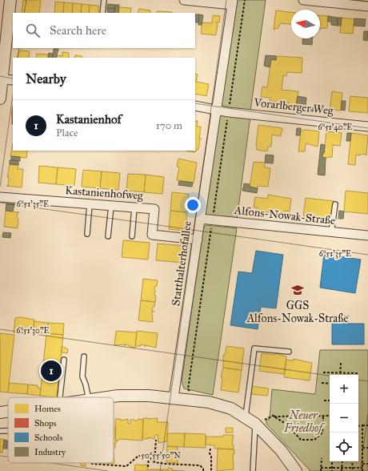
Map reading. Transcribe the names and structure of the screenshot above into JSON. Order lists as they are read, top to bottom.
{
  "streets": {
    "street": [
      "Vorarlberger Weg",
      "Kastanienhofweg",
      "Alfons-Nowak-Straße",
      "Statthalterhofallee"
    ]
  },
  "crossings": [
    ["Vorarlberger Weg", "Statthalterhofallee"],
    ["Kastanienhofweg", "Statthalterhofallee"],
    ["Alfons-Nowak-Straße", "Statthalterhofallee"]
  ],
  "parks": ["Neuer Friedhof"],
  "places": {
    "school or university": ["GGS Alfons-Nowak-Straße"]
  },
  "legend": [
    "Homes",
    "Shops",
    "Schools",
    "Industry"
  ],
  "north": "left",
  "page": {
    "search": "Search here",
    "heading": "Nearby",
    "list": [
      {
        "mark": "1",
        "name": "Kastanienhof",
        "note": "Place",
        "value": "170 m"
      }
    ],
    "pins": "1",
    "map_buttons": ["+", "−"]
  },
  "coordinates": [
    "6°51'40\"E",
    "6°51'35\"E",
    "6°51'30\"E",
    "50°55'50\"N"
  ]
}
